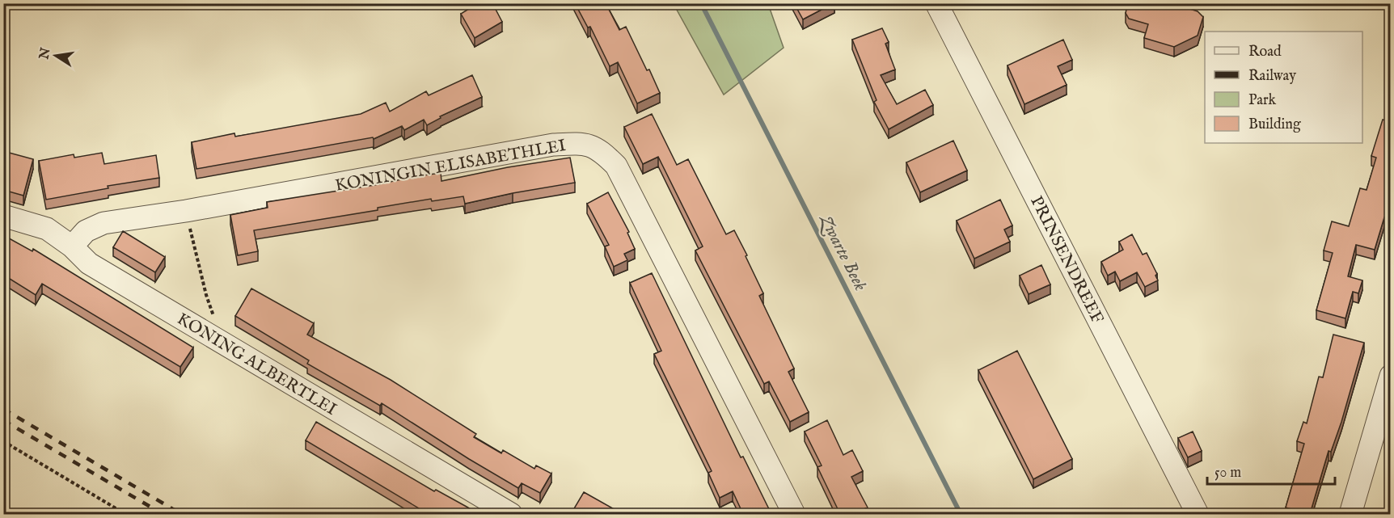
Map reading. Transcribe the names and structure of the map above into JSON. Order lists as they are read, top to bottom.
{
  "streets": {
    "street": ["KONINGIN ELISABETHLEI", "PRINSENDREEF", "KONING ALBERTLEI"]
  },
  "crossings": [
    ["KONINGIN ELISABETHLEI", "KONING ALBERTLEI"]
  ],
  "water": ["Zwarte Beek"],
  "legend": [
    "Road",
    "Railway",
    "Park",
    "Building"
  ],
  "scale_bar": "50 m",
  "north": "left"
}
